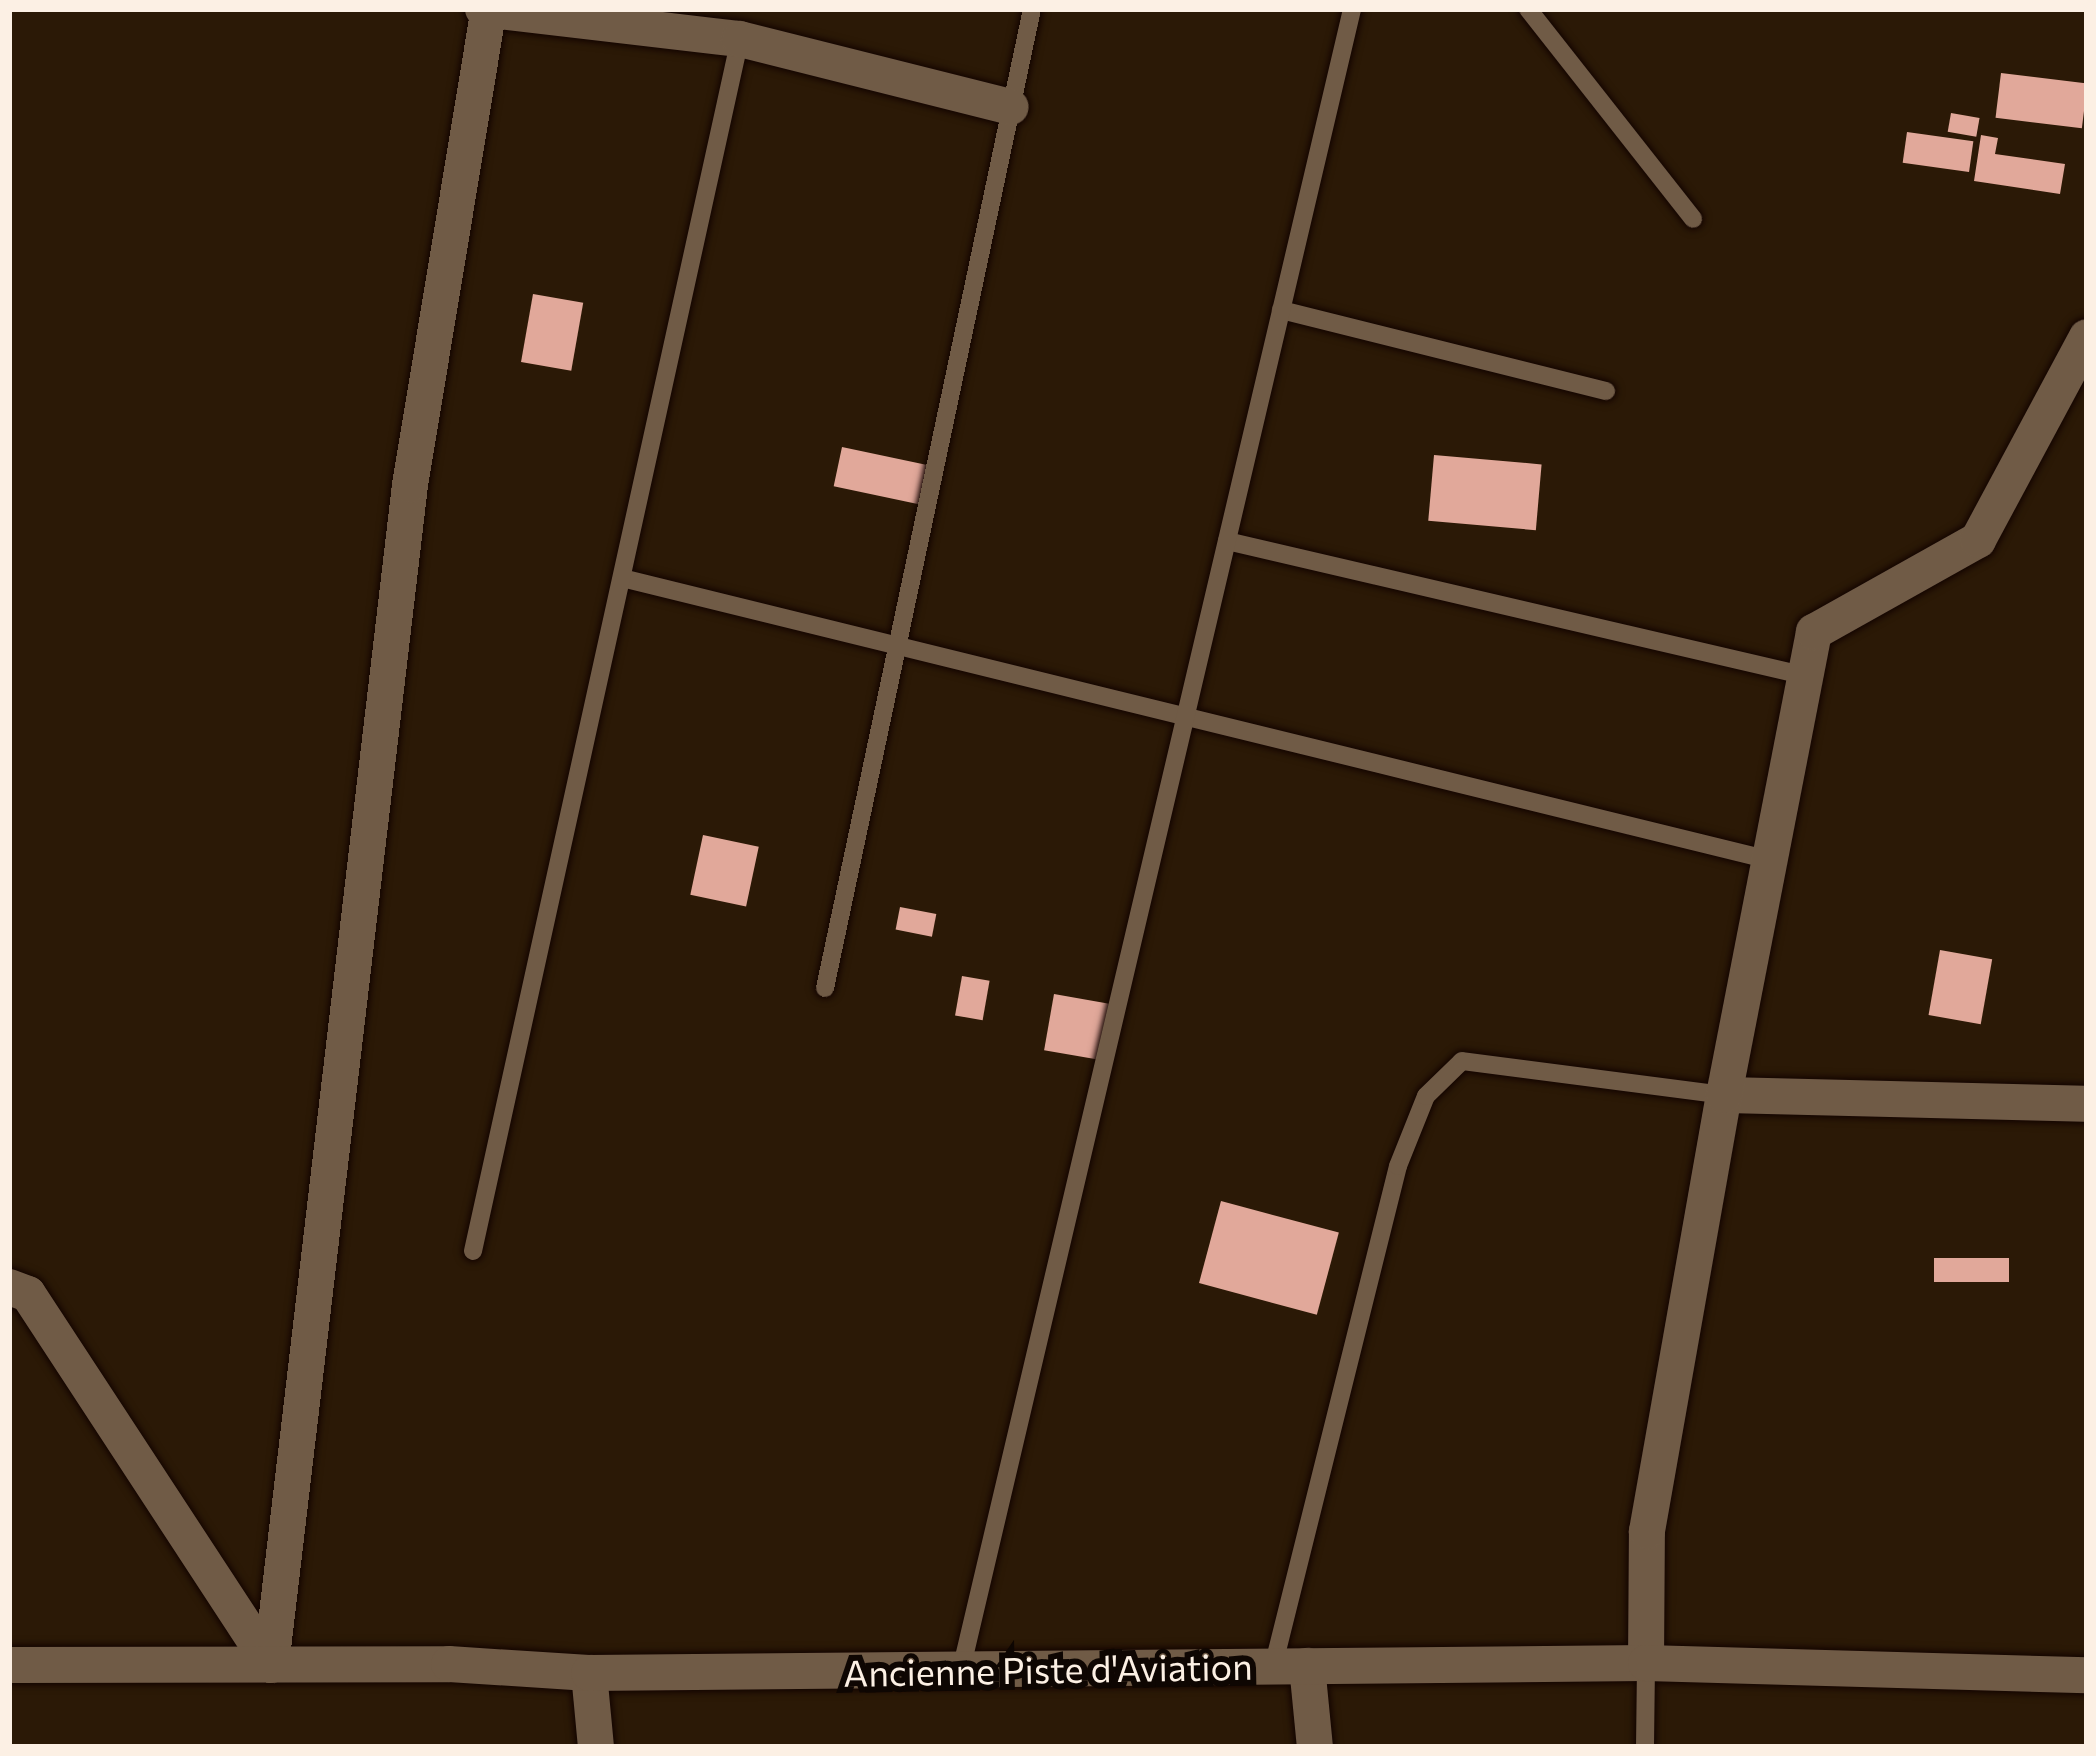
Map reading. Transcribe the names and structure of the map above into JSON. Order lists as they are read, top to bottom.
{
  "streets": {
    "street": ["Ancienne Piste d'Aviation"]
  }
}
